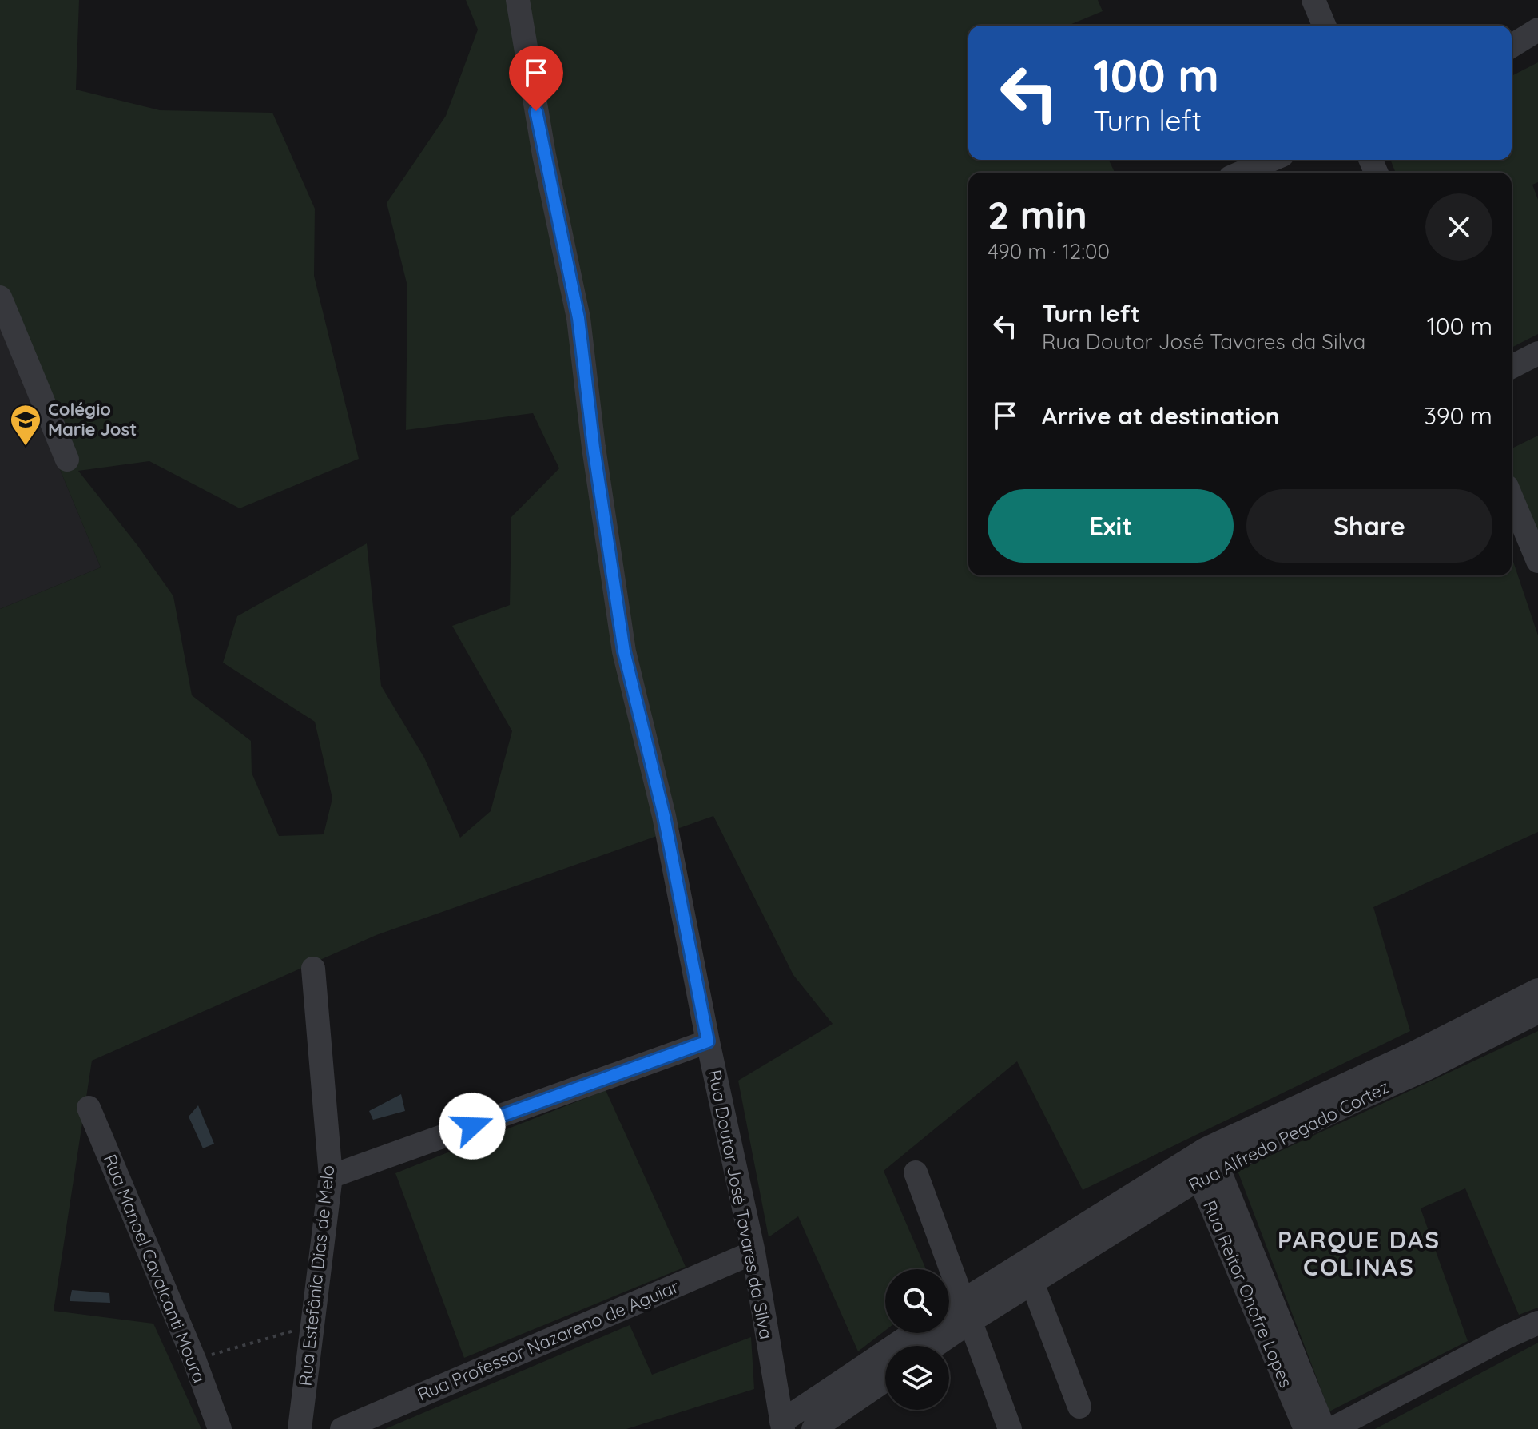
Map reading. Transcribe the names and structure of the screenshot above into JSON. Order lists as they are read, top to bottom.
{
  "streets": {
    "street": [
      "Rua Alfredo Pegado Cortez",
      "Rua Doutor José Tavares da Silva",
      "Rua Manoel Cavalcanti Moura",
      "Rua Estefânia Dias de Melo",
      "Rua Reitor Onofre Lopes",
      "Rua Professor Nazareno de Aguiar"
    ]
  },
  "crossings": [
    ["Rua Alfredo Pegado Cortez", "Rua Reitor Onofre Lopes"],
    ["Rua Doutor José Tavares da Silva", "Rua Professor Nazareno de Aguiar"]
  ],
  "districts": ["PARQUE DAS COLINAS"],
  "places": {
    "school or university": ["Colégio Marie Jost"]
  },
  "page": {
    "turn": ["100 m", "Turn left"],
    "heading": ["2 min", "490 m · 12:00"],
    "list": [
      {
        "name": "Turn left",
        "note": "Rua Doutor José Tavares da Silva",
        "value": "100 m"
      },
      {
        "name": "Arrive at destination",
        "value": "390 m"
      }
    ],
    "buttons": ["Exit", "Share"]
  }
}
